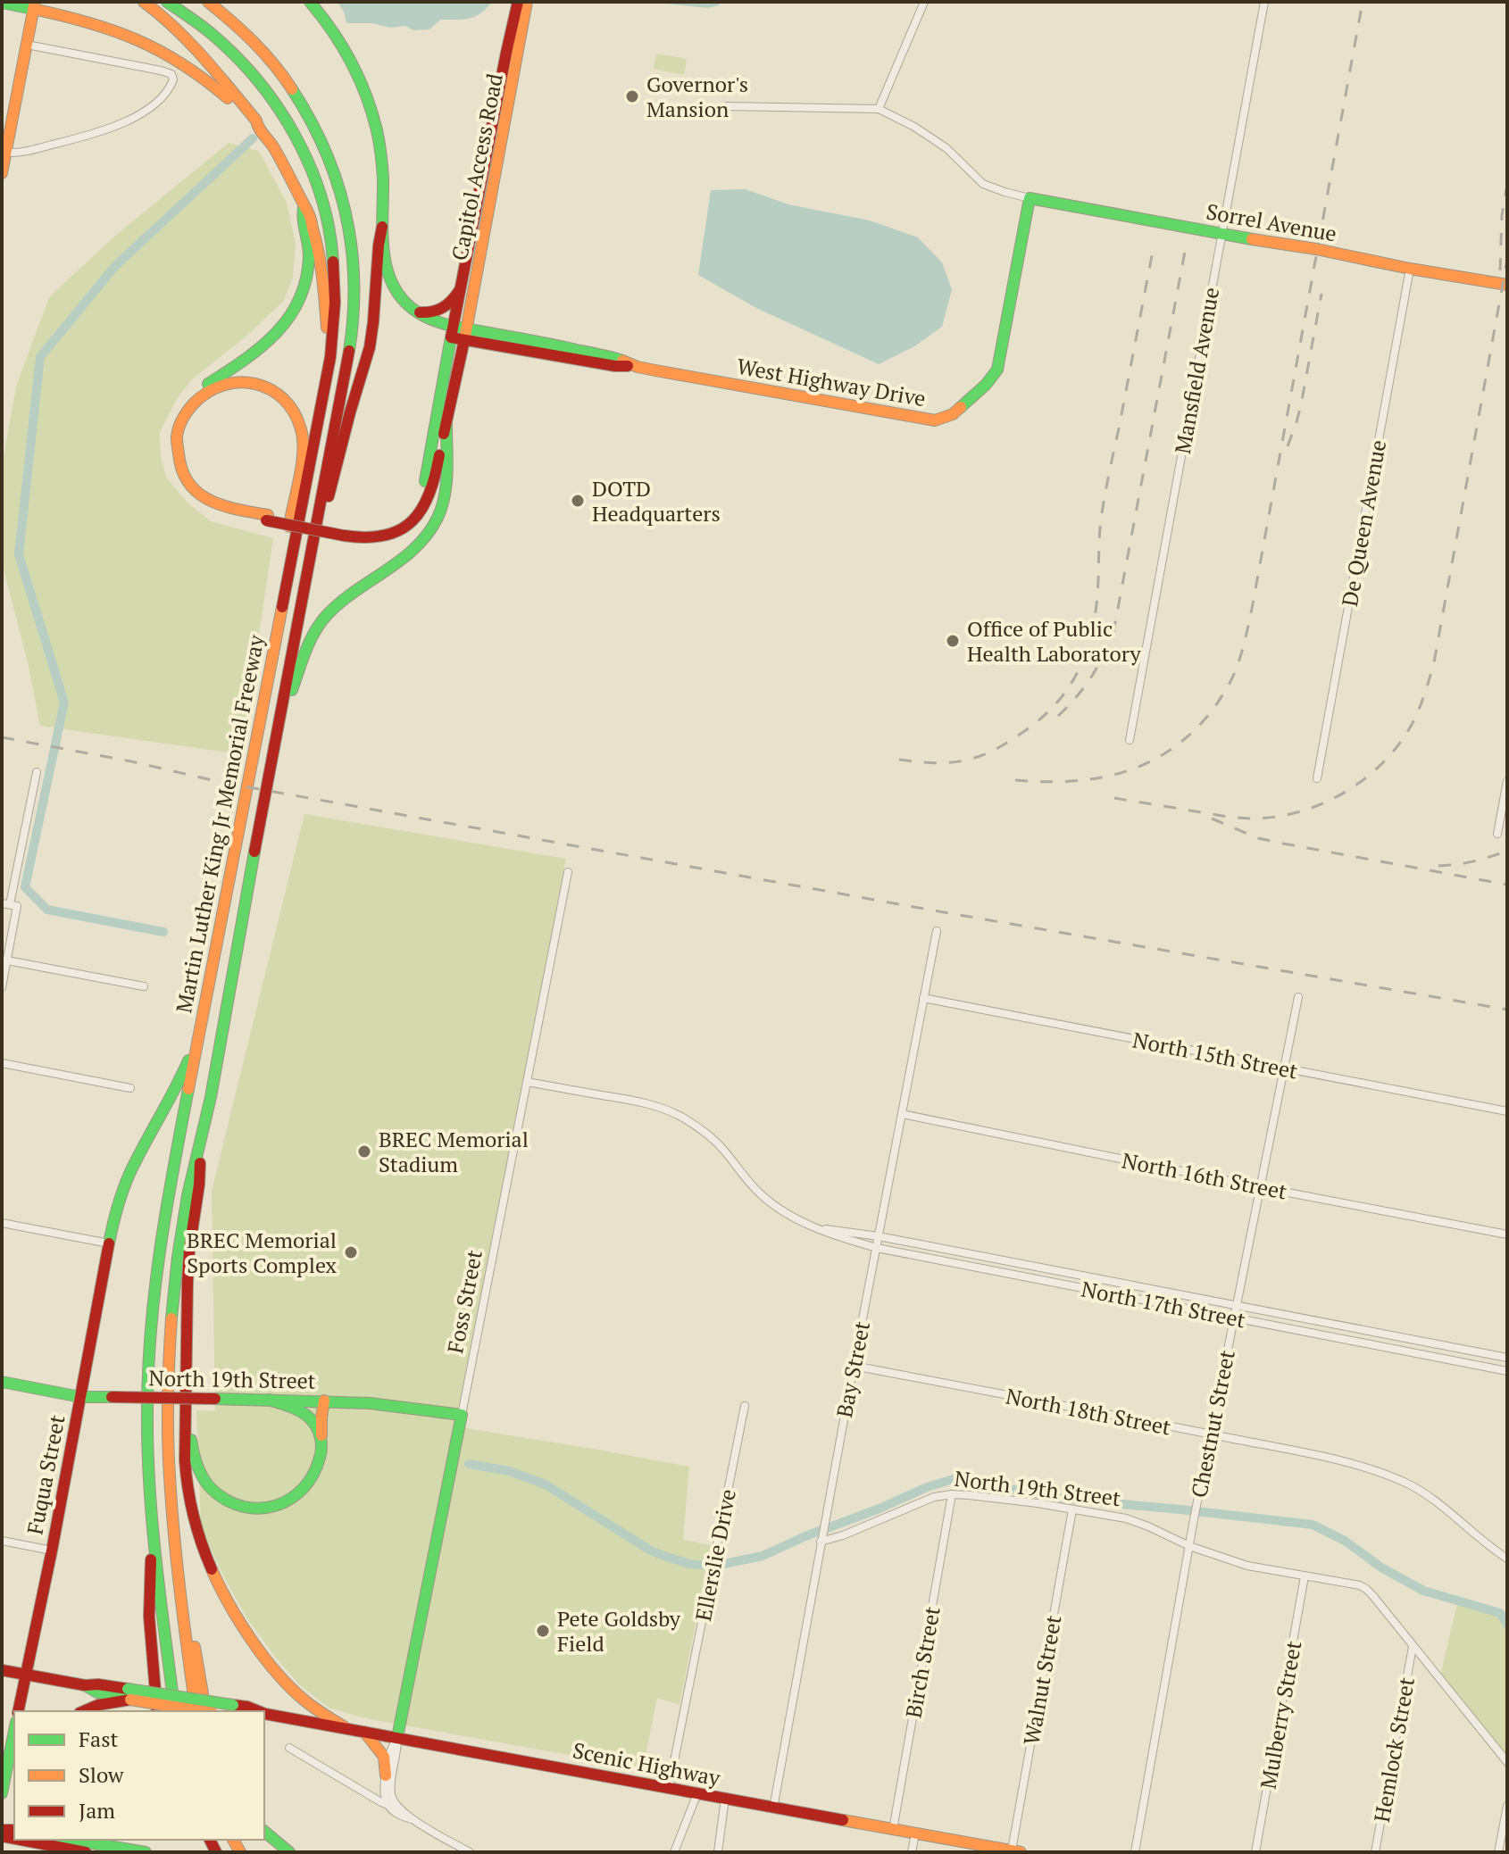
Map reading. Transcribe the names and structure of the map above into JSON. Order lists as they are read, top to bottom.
{
  "streets": {
    "main road": [
      "Capitol Access Road",
      "Sorrel Avenue",
      "West Highway Drive",
      "Martin Luther King Jr Memorial Freeway",
      "Foss Street",
      "North 19th Street",
      "Fuqua Street",
      "Scenic Highway"
    ],
    "street": [
      "Mansfield Avenue",
      "De Queen Avenue",
      "North 15th Street",
      "North 16th Street",
      "North 17th Street",
      "Bay Street",
      "North 18th Street",
      "Chestnut Street",
      "Ellerslie Drive",
      "Birch Street",
      "Walnut Street",
      "Mulberry Street",
      "Hemlock Street"
    ]
  },
  "crossings": [
    ["Capitol Access Road", "West Highway Drive"],
    ["Sorrel Avenue", "Mansfield Avenue"],
    ["Sorrel Avenue", "West Highway Drive"],
    ["Sorrel Avenue", "De Queen Avenue"],
    ["Martin Luther King Jr Memorial Freeway", "Fuqua Street"],
    ["North 15th Street", "Bay Street"],
    ["North 15th Street", "Chestnut Street"],
    ["North 16th Street", "Bay Street"],
    ["North 16th Street", "Chestnut Street"],
    ["Foss Street", "North 17th Street"],
    ["Foss Street", "North 19th Street"],
    ["Foss Street", "Scenic Highway"],
    ["North 17th Street", "Bay Street"],
    ["North 17th Street", "Chestnut Street"],
    ["Bay Street", "North 19th Street"],
    ["Bay Street", "North 18th Street"],
    ["Bay Street", "Scenic Highway"],
    ["North 19th Street", "Chestnut Street"],
    ["North 19th Street", "Fuqua Street"],
    ["North 19th Street", "Birch Street"],
    ["North 19th Street", "Walnut Street"],
    ["North 19th Street", "Mulberry Street"],
    ["North 19th Street", "Hemlock Street"],
    ["North 18th Street", "Chestnut Street"],
    ["Fuqua Street", "Scenic Highway"],
    ["Ellerslie Drive", "Scenic Highway"],
    ["Birch Street", "Scenic Highway"],
    ["Walnut Street", "Scenic Highway"]
  ],
  "places": [
    "Governor's Mansion",
    "DOTD Headquarters",
    "Office of Public Health Laboratory",
    "BREC Memorial Stadium",
    "BREC Memorial Sports Complex",
    "Pete Goldsby Field"
  ],
  "legend": ["Fast", "Slow", "Jam"]
}
